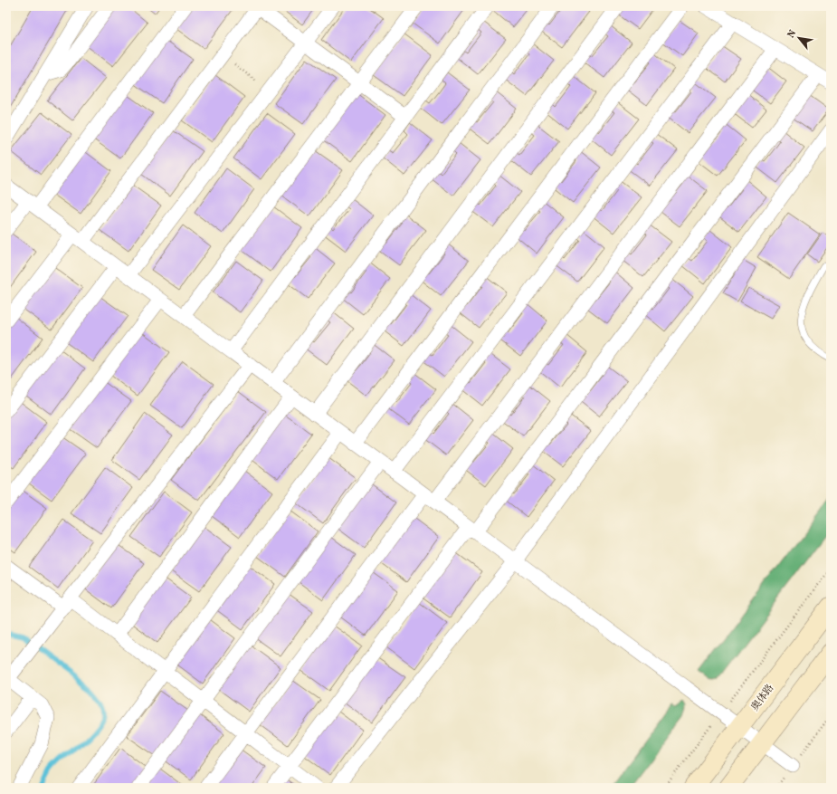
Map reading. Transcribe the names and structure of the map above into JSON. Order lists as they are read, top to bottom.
{
  "streets": {
    "main road": ["奥体路"]
  },
  "north": "top left"
}
